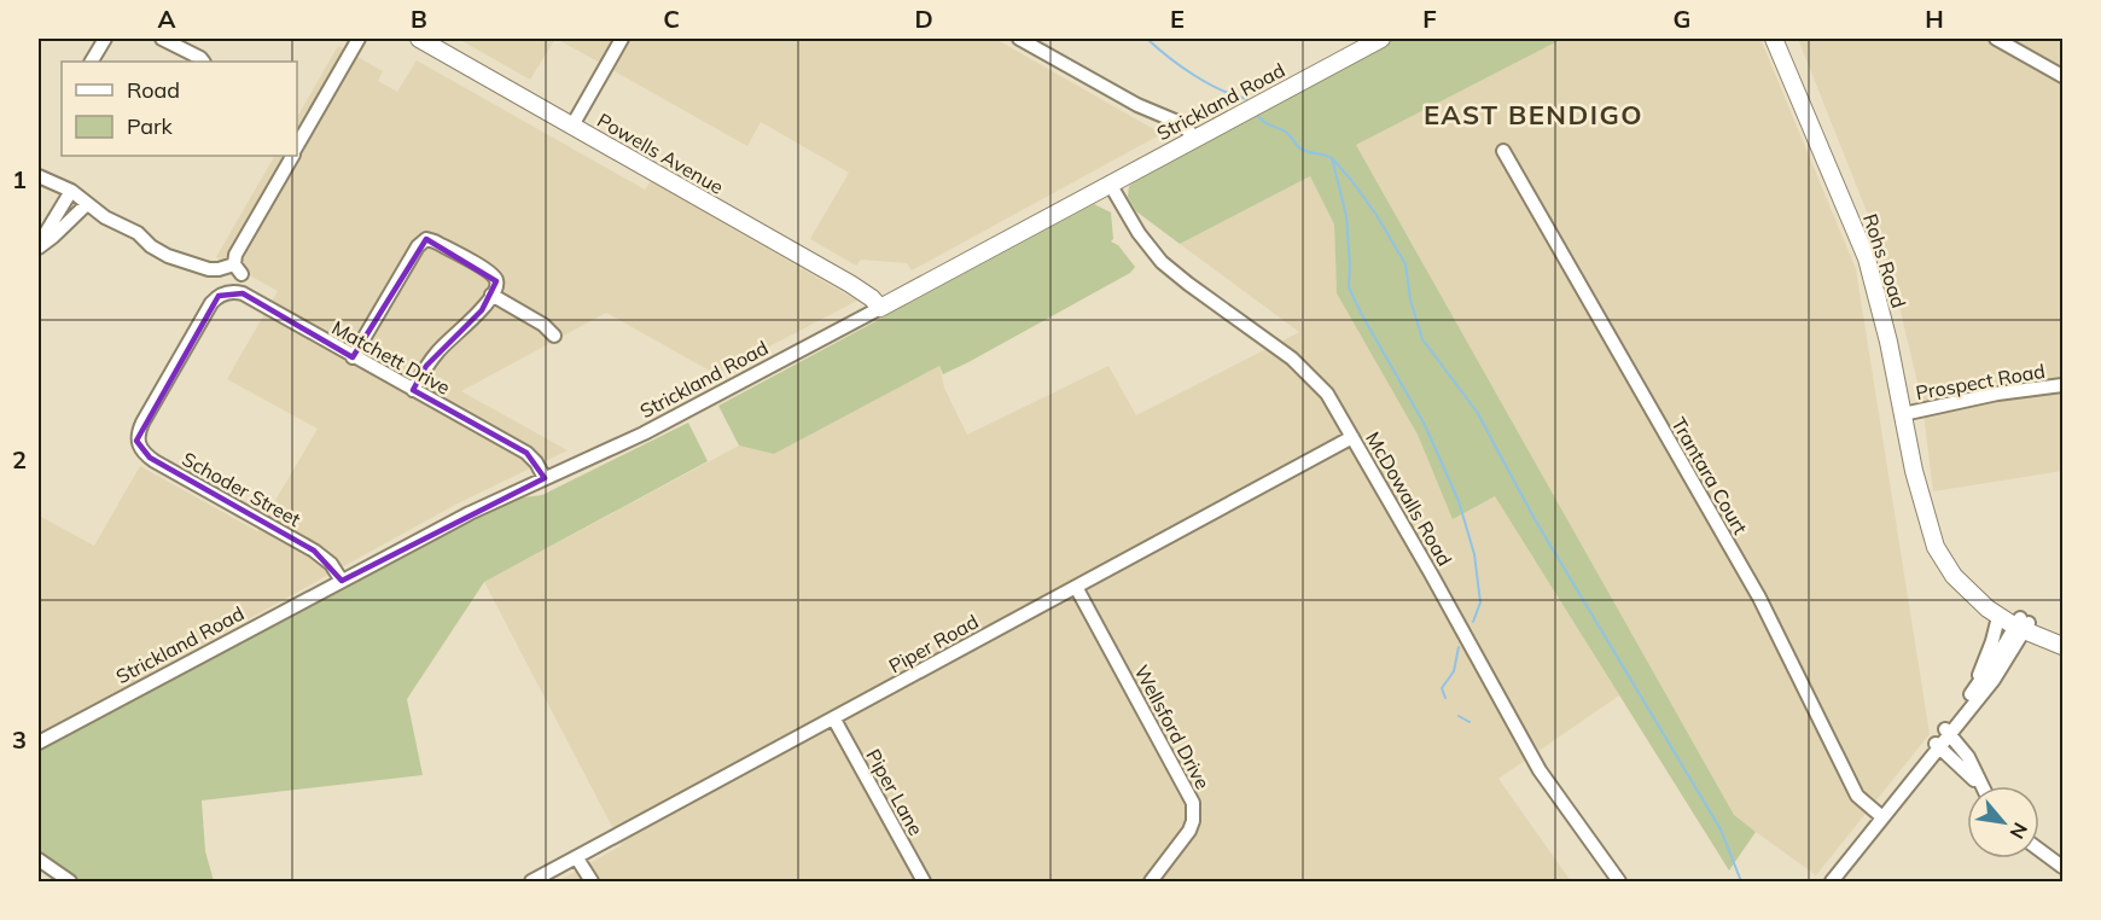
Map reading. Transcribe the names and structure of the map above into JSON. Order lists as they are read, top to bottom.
{
  "streets": {
    "main road": ["Strickland Road", "Powells Avenue", "Rohs Road"],
    "street": [
      "Matchett Drive",
      "Prospect Road",
      "Trantara Court",
      "Schoder Street",
      "McDowalls Road",
      "Piper Road",
      "Wellsford Drive",
      "Piper Lane"
    ]
  },
  "crossings": [
    ["Strickland Road", "Powells Avenue"],
    ["Strickland Road", "Matchett Drive"],
    ["Strickland Road", "Schoder Street"],
    ["Strickland Road", "McDowalls Road"],
    ["Rohs Road", "Prospect Road"],
    ["Matchett Drive", "Schoder Street"],
    ["McDowalls Road", "Piper Road"],
    ["Piper Road", "Wellsford Drive"],
    ["Piper Road", "Piper Lane"]
  ],
  "districts": ["EAST BENDIGO"],
  "legend": ["Road", "Park"],
  "north": "bottom right",
  "grid": {
    "columns": [
      "A",
      "B",
      "C",
      "D",
      "E",
      "F",
      "G",
      "H"
    ],
    "rows": ["1", "2", "3"]
  }
}
